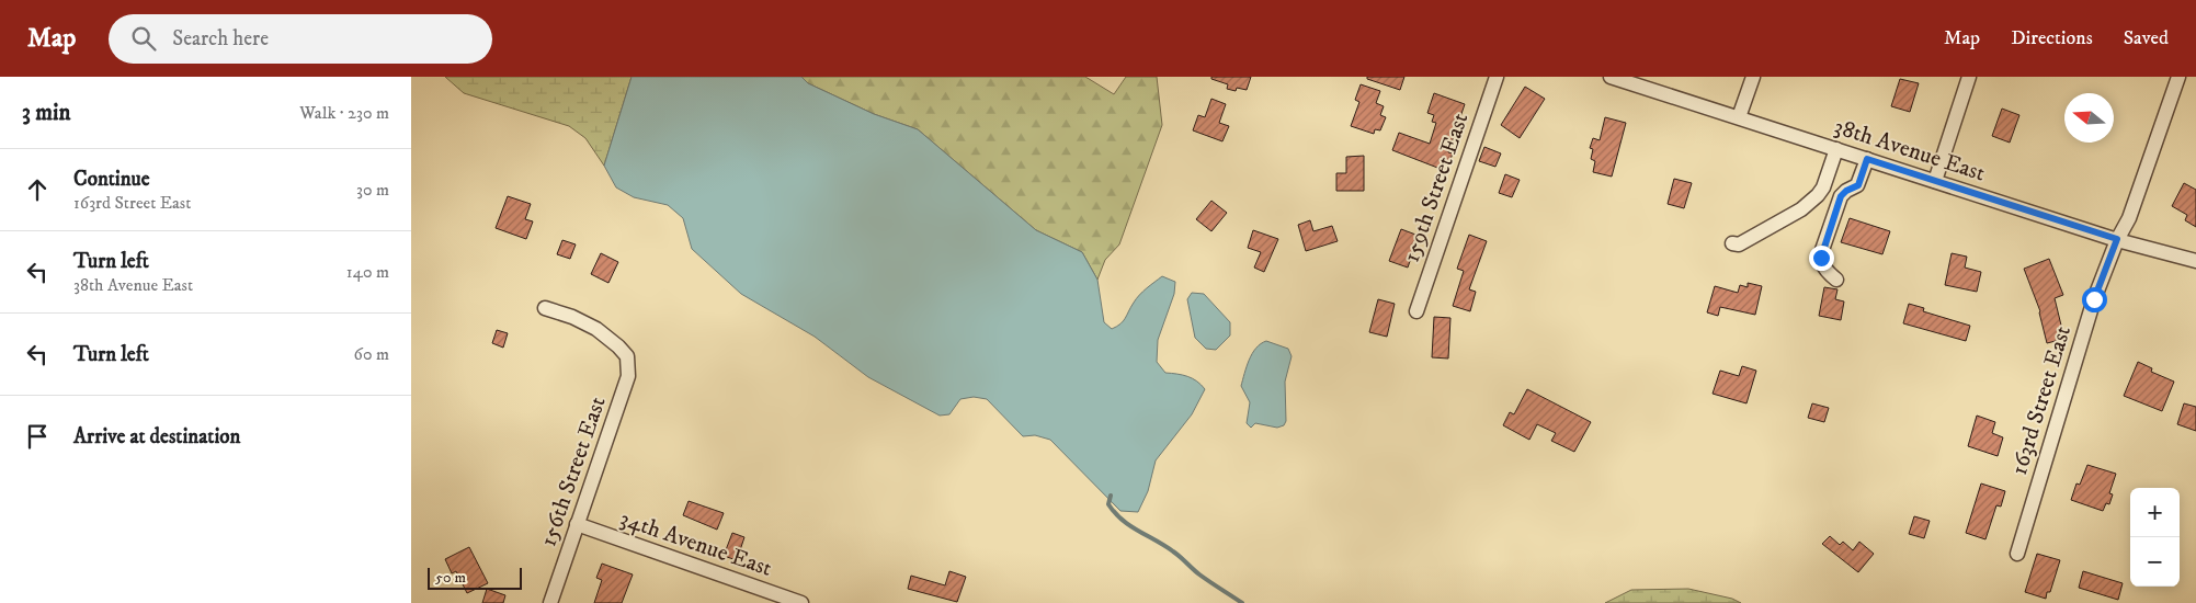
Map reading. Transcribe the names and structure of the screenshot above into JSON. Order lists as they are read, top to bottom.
{
  "streets": {
    "street": [
      "38th Avenue East",
      "159th Street East",
      "163rd Street East",
      "156th Street East",
      "34th Avenue East"
    ]
  },
  "crossings": [
    ["38th Avenue East", "163rd Street East"],
    ["156th Street East", "34th Avenue East"]
  ],
  "scale_bar": "50 m",
  "north": "left",
  "page": {
    "header": "Map",
    "search": "Search here",
    "nav": ["Map", "Directions", "Saved"],
    "heading": ["3 min", "Walk · 230 m"],
    "list": [
      ["Continue", "163rd Street East", "30 m"],
      ["Turn left", "38th Avenue East", "140 m"],
      ["Turn left", "60 m"],
      "Arrive at destination"
    ],
    "map_buttons": ["+", "−"],
    "scale": "50 m"
  }
}
